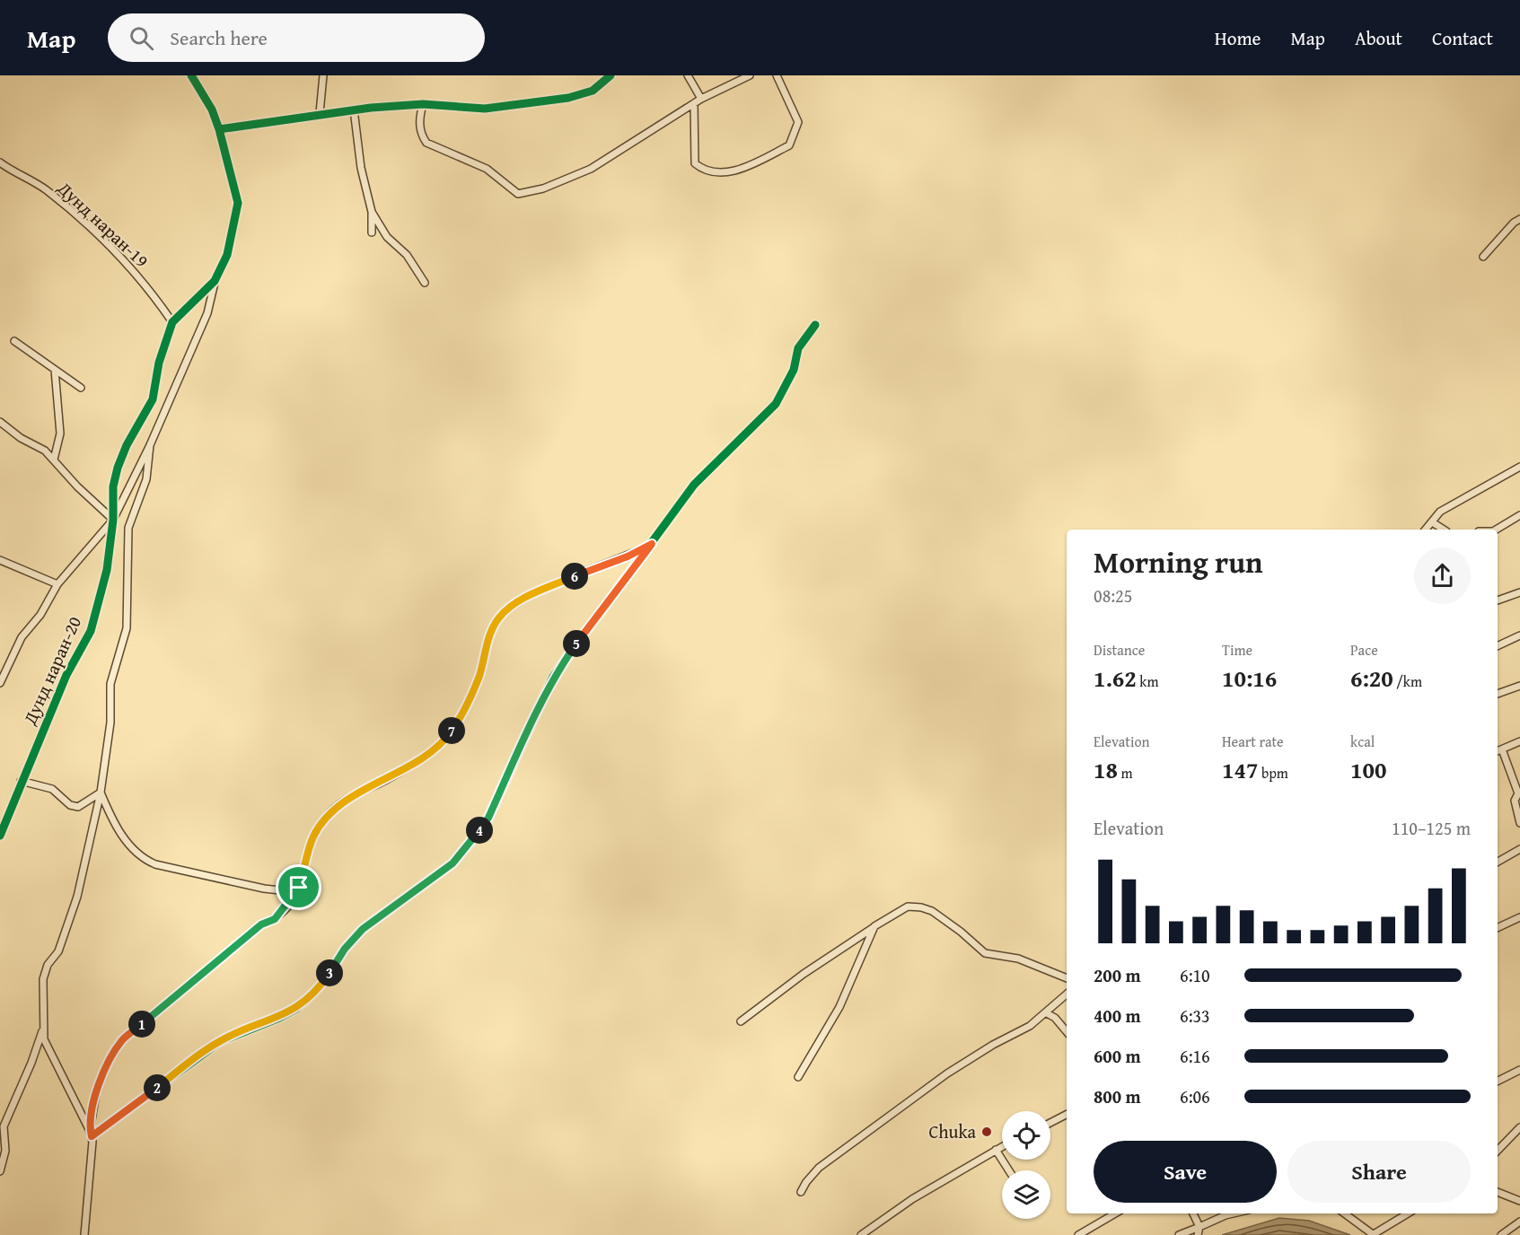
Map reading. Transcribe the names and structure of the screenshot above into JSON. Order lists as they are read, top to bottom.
{
  "streets": {
    "street": ["Дунд наран-19", "Дунд наран-20"]
  },
  "crossings": [
    ["Дунд наран-19", "Дунд наран-20"]
  ],
  "places": ["Chuka"],
  "page": {
    "header": "Map",
    "search": "Search here",
    "nav": [
      "Home",
      "Map",
      "About",
      "Contact"
    ],
    "heading": ["Morning run", "08:25"],
    "pins": [
      "6",
      "5",
      "7",
      "4",
      "3",
      "1",
      "2"
    ],
    "stats": [
      ["Distance", "1.62 km"],
      ["Time", "10:16"],
      ["Pace", "6:20 /km"],
      ["Elevation", "18 m"],
      ["Heart rate", "147 bpm"],
      ["kcal", "100"]
    ],
    "chart": ["Elevation", "110–125 m"],
    "list": [
      {
        "name": "200 m",
        "note": "6:10"
      },
      {
        "name": "400 m",
        "note": "6:33"
      },
      {
        "name": "600 m",
        "note": "6:16"
      },
      {
        "name": "800 m",
        "note": "6:06"
      }
    ],
    "buttons": ["Save", "Share"]
  }
}
